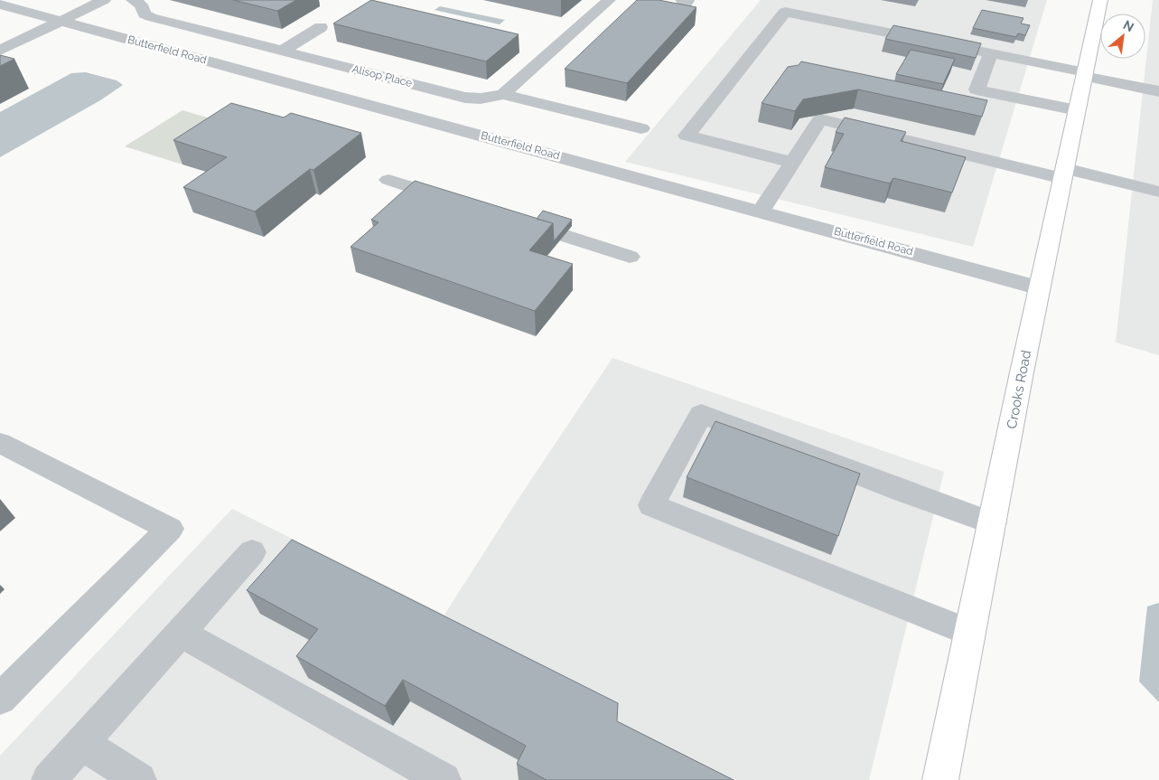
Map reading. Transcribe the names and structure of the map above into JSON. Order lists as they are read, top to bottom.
{
  "streets": {
    "main road": ["Crooks Road"],
    "street": ["Butterfield Road", "Alisop Place"]
  },
  "crossings": [
    ["Butterfield Road", "Crooks Road"]
  ],
  "north": "top right"
}
